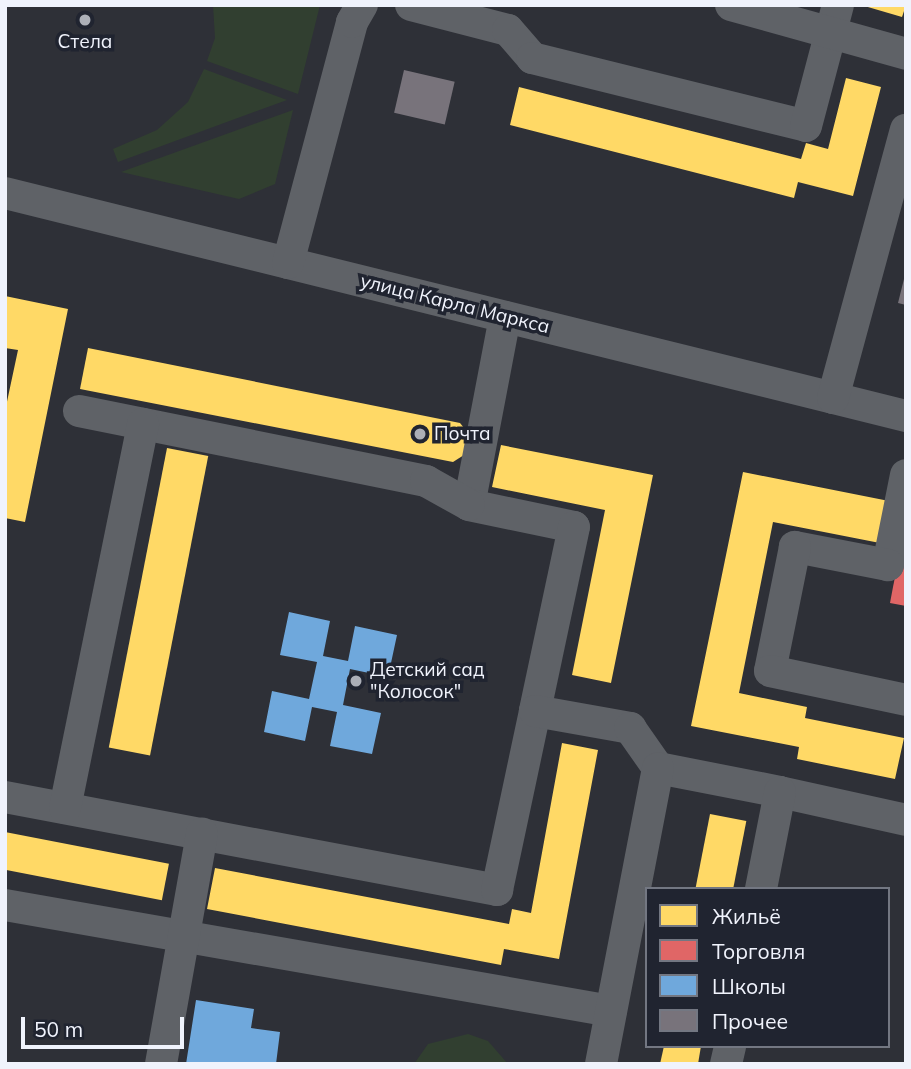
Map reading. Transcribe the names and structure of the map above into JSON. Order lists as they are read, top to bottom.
{
  "streets": {
    "street": ["улица Карла Маркса"]
  },
  "places": ["Стела", "Почта", "Детский сад \"Колосок\""],
  "legend": [
    "Жильё",
    "Торговля",
    "Школы",
    "Прочее"
  ],
  "scale_bar": "50 m"
}
